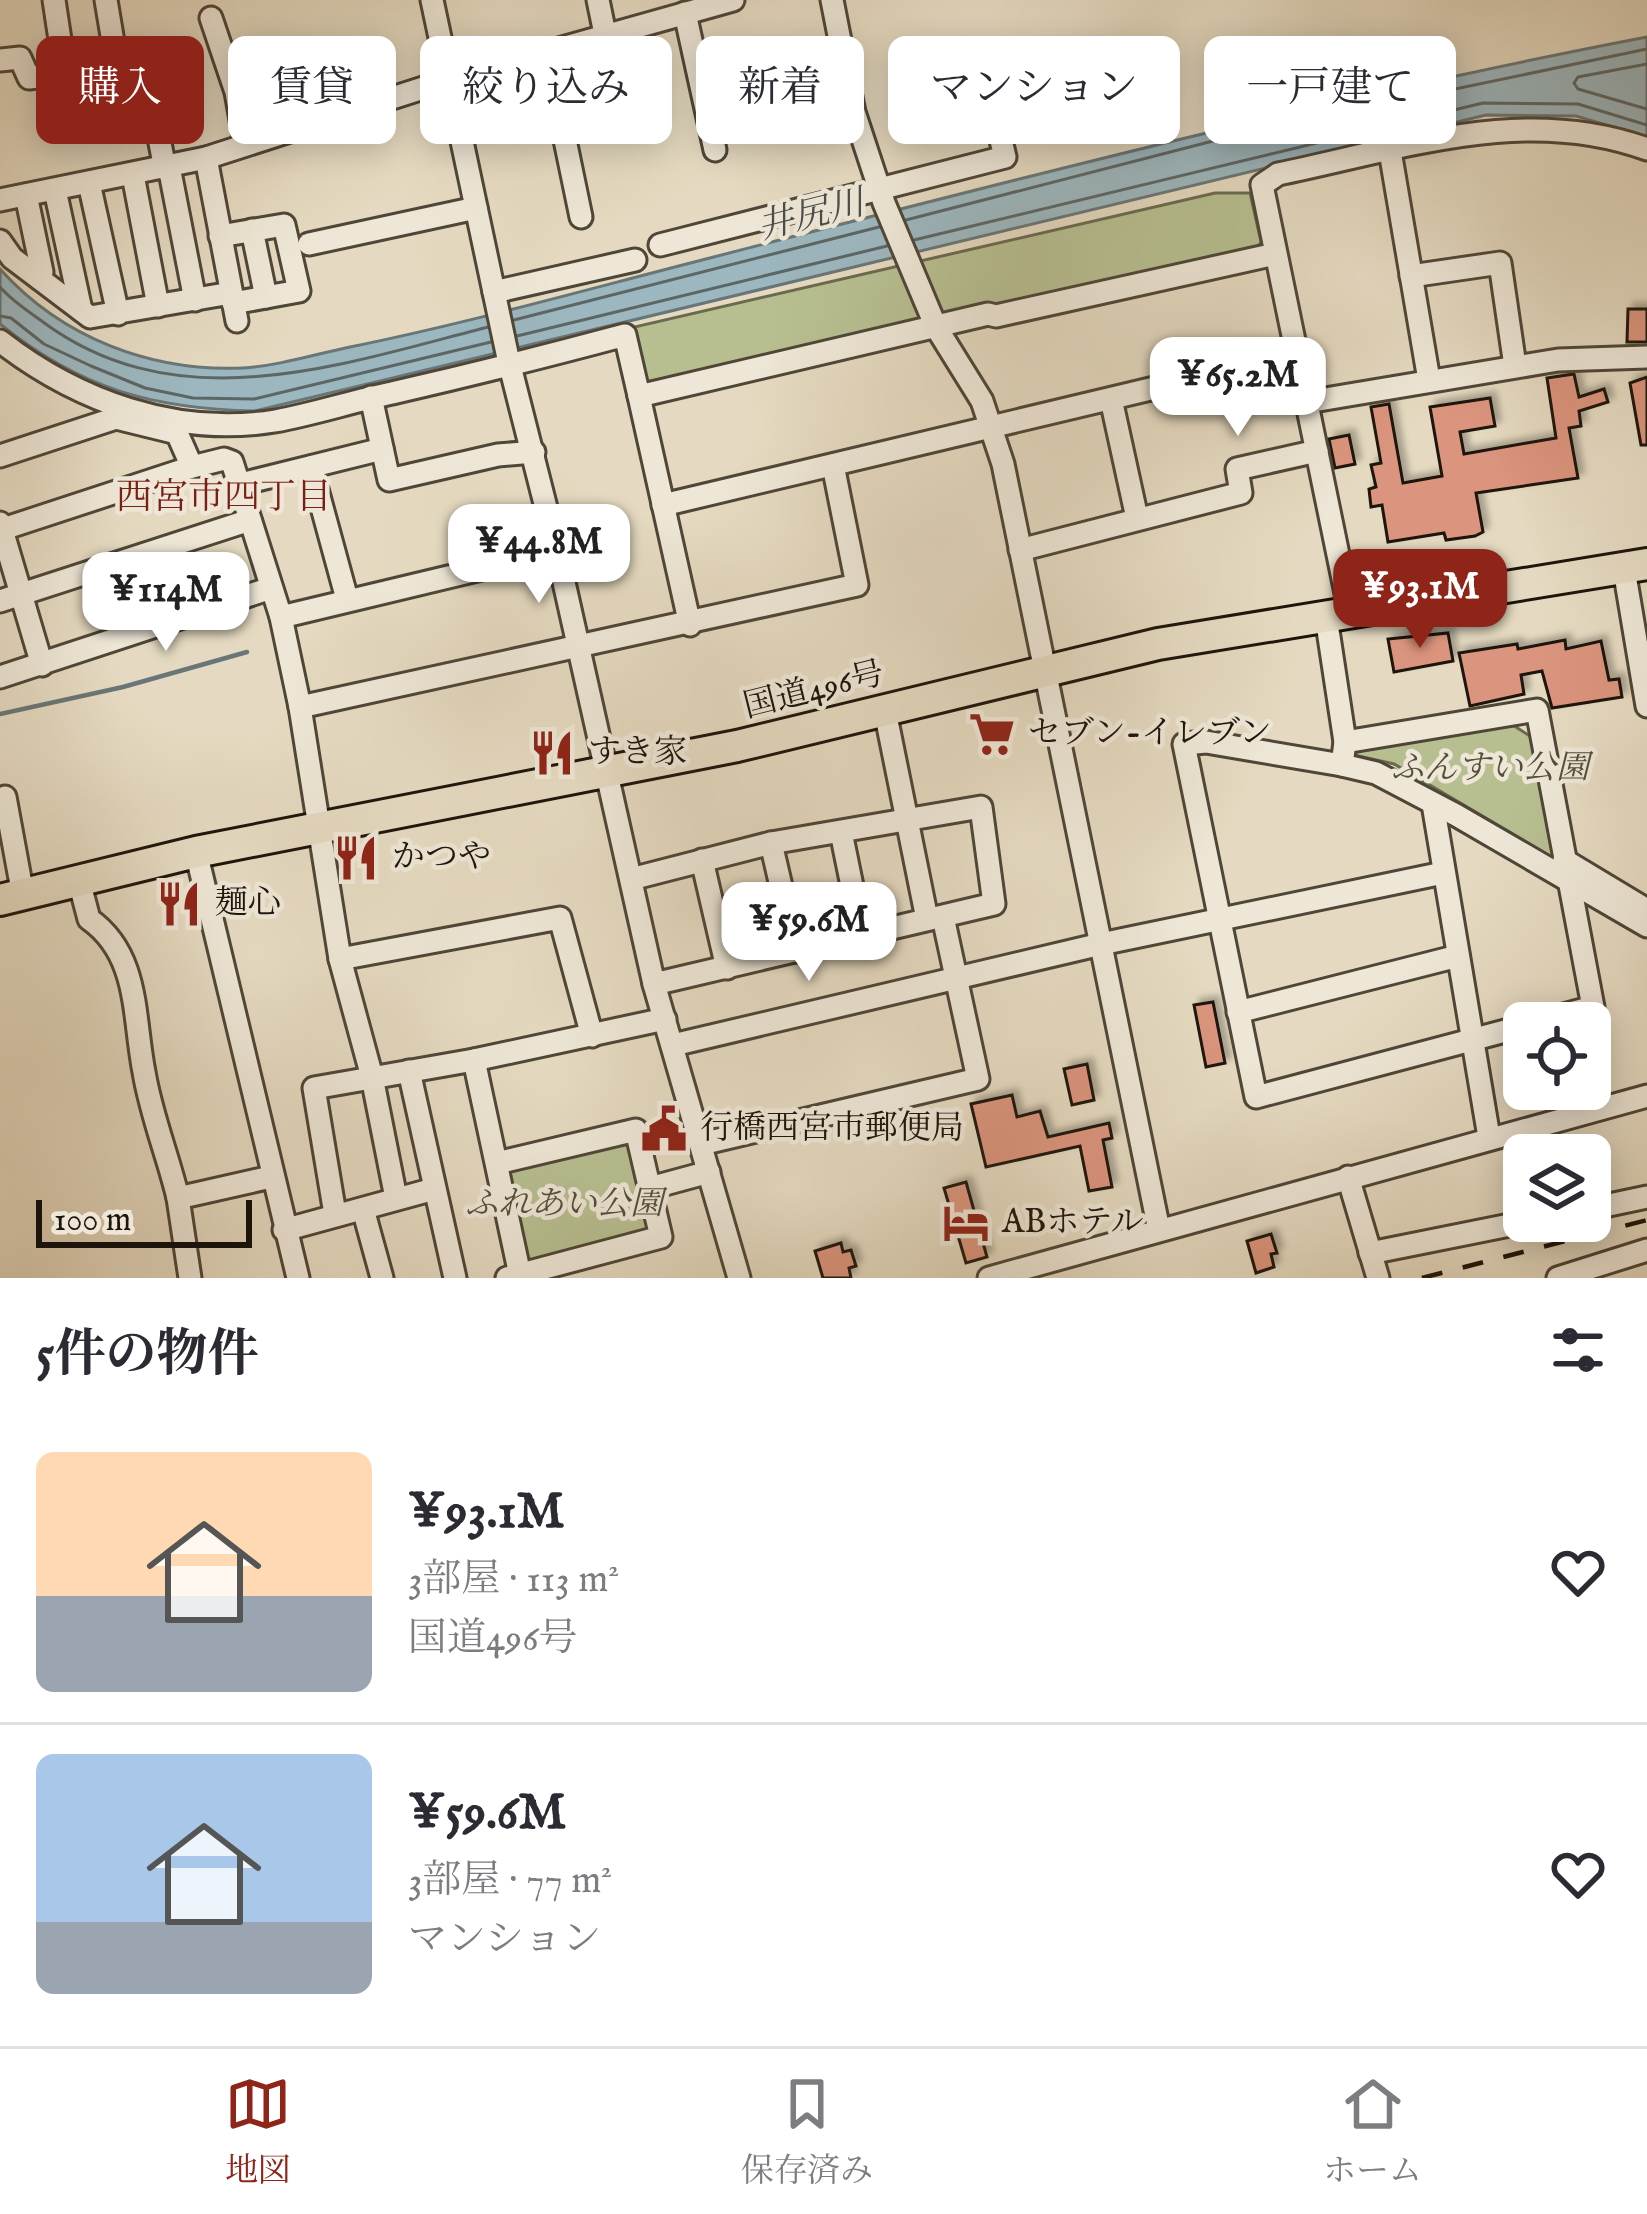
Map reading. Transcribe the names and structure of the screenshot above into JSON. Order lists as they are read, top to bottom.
{
  "streets": {
    "highway": ["国道496号"]
  },
  "districts": ["西宮市四丁目"],
  "water": ["井尻川"],
  "parks": ["ふんすい公園", "ふれあい公園"],
  "places": {
    "supermarket": ["セブン-イレブン"],
    "restaurant": ["すき家", "かつや", "麺心"],
    "public building": ["行橋西宮市郵便局"],
    "hotel": ["ABホテル"]
  },
  "scale_bar": "100 m",
  "page": {
    "chip": [
      "購入",
      "賃貸",
      "絞り込み",
      "新着",
      "マンション",
      "一戸建て"
    ],
    "price": [
      "¥65.2M",
      "¥44.8M",
      "¥93.1M",
      "¥114M",
      "¥59.6M"
    ],
    "scale": "100 m",
    "heading": "5件の物件",
    "list": [
      {
        "name": "¥93.1M",
        "note": "3部屋 · 113 m² · 国道496号"
      },
      {
        "name": "¥59.6M",
        "note": "3部屋 · 77 m² · マンション"
      }
    ],
    "tabs": ["地図", "保存済み", "ホーム"]
  }
}
